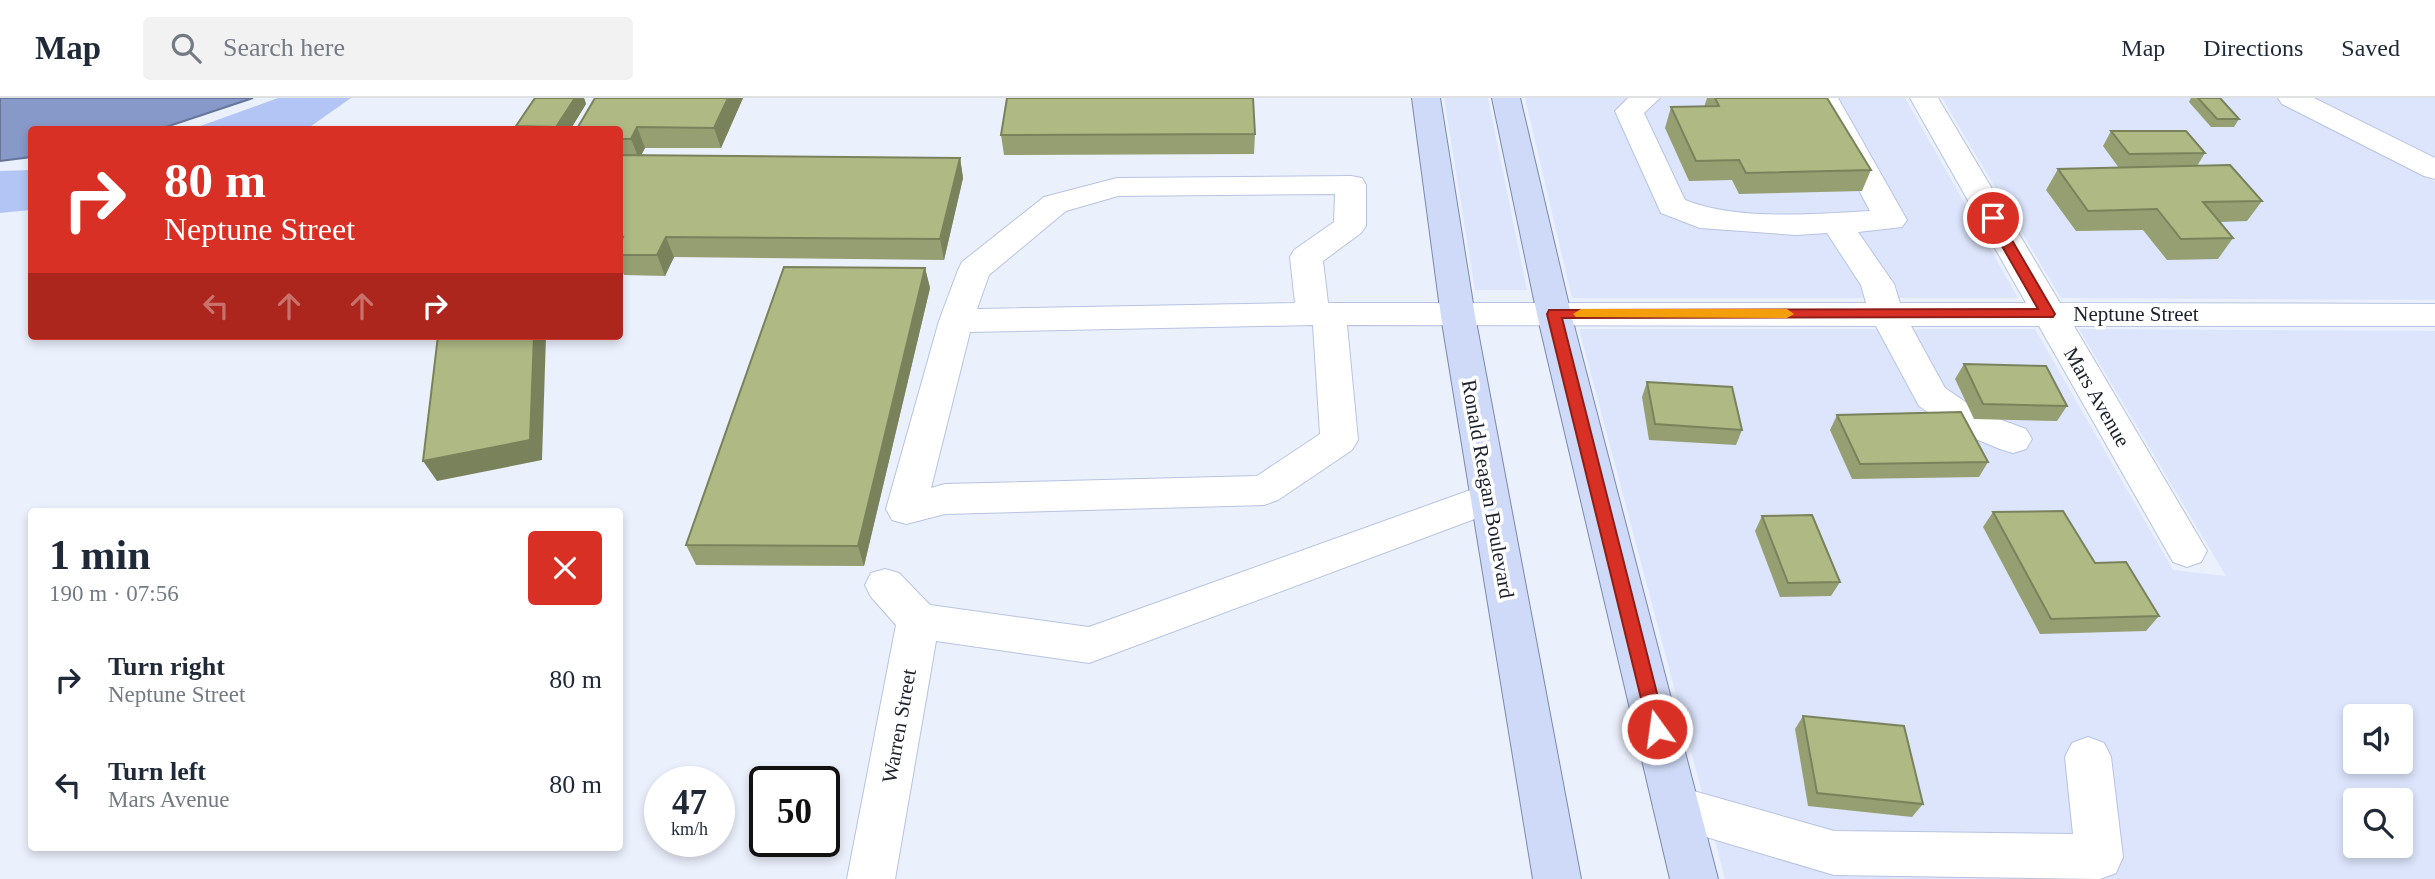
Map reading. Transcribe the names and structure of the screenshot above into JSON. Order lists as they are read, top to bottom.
{
  "streets": {
    "main road": ["Ronald Reagan Boulevard"],
    "street": ["Neptune Street", "Mars Avenue", "Warren Street"]
  },
  "crossings": [
    ["Neptune Street", "Mars Avenue"],
    ["Neptune Street", "Ronald Reagan Boulevard"]
  ],
  "page": {
    "header": "Map",
    "search": "Search here",
    "nav": ["Map", "Directions", "Saved"],
    "turn": ["80 m", "Neptune Street"],
    "heading": ["1 min", "190 m · 07:56"],
    "list": [
      {
        "name": "Turn right",
        "note": "Neptune Street",
        "value": "80 m"
      },
      {
        "name": "Turn left",
        "note": "Mars Avenue",
        "value": "80 m"
      }
    ],
    "speed": "47 km/h",
    "limit": "50"
  }
}
